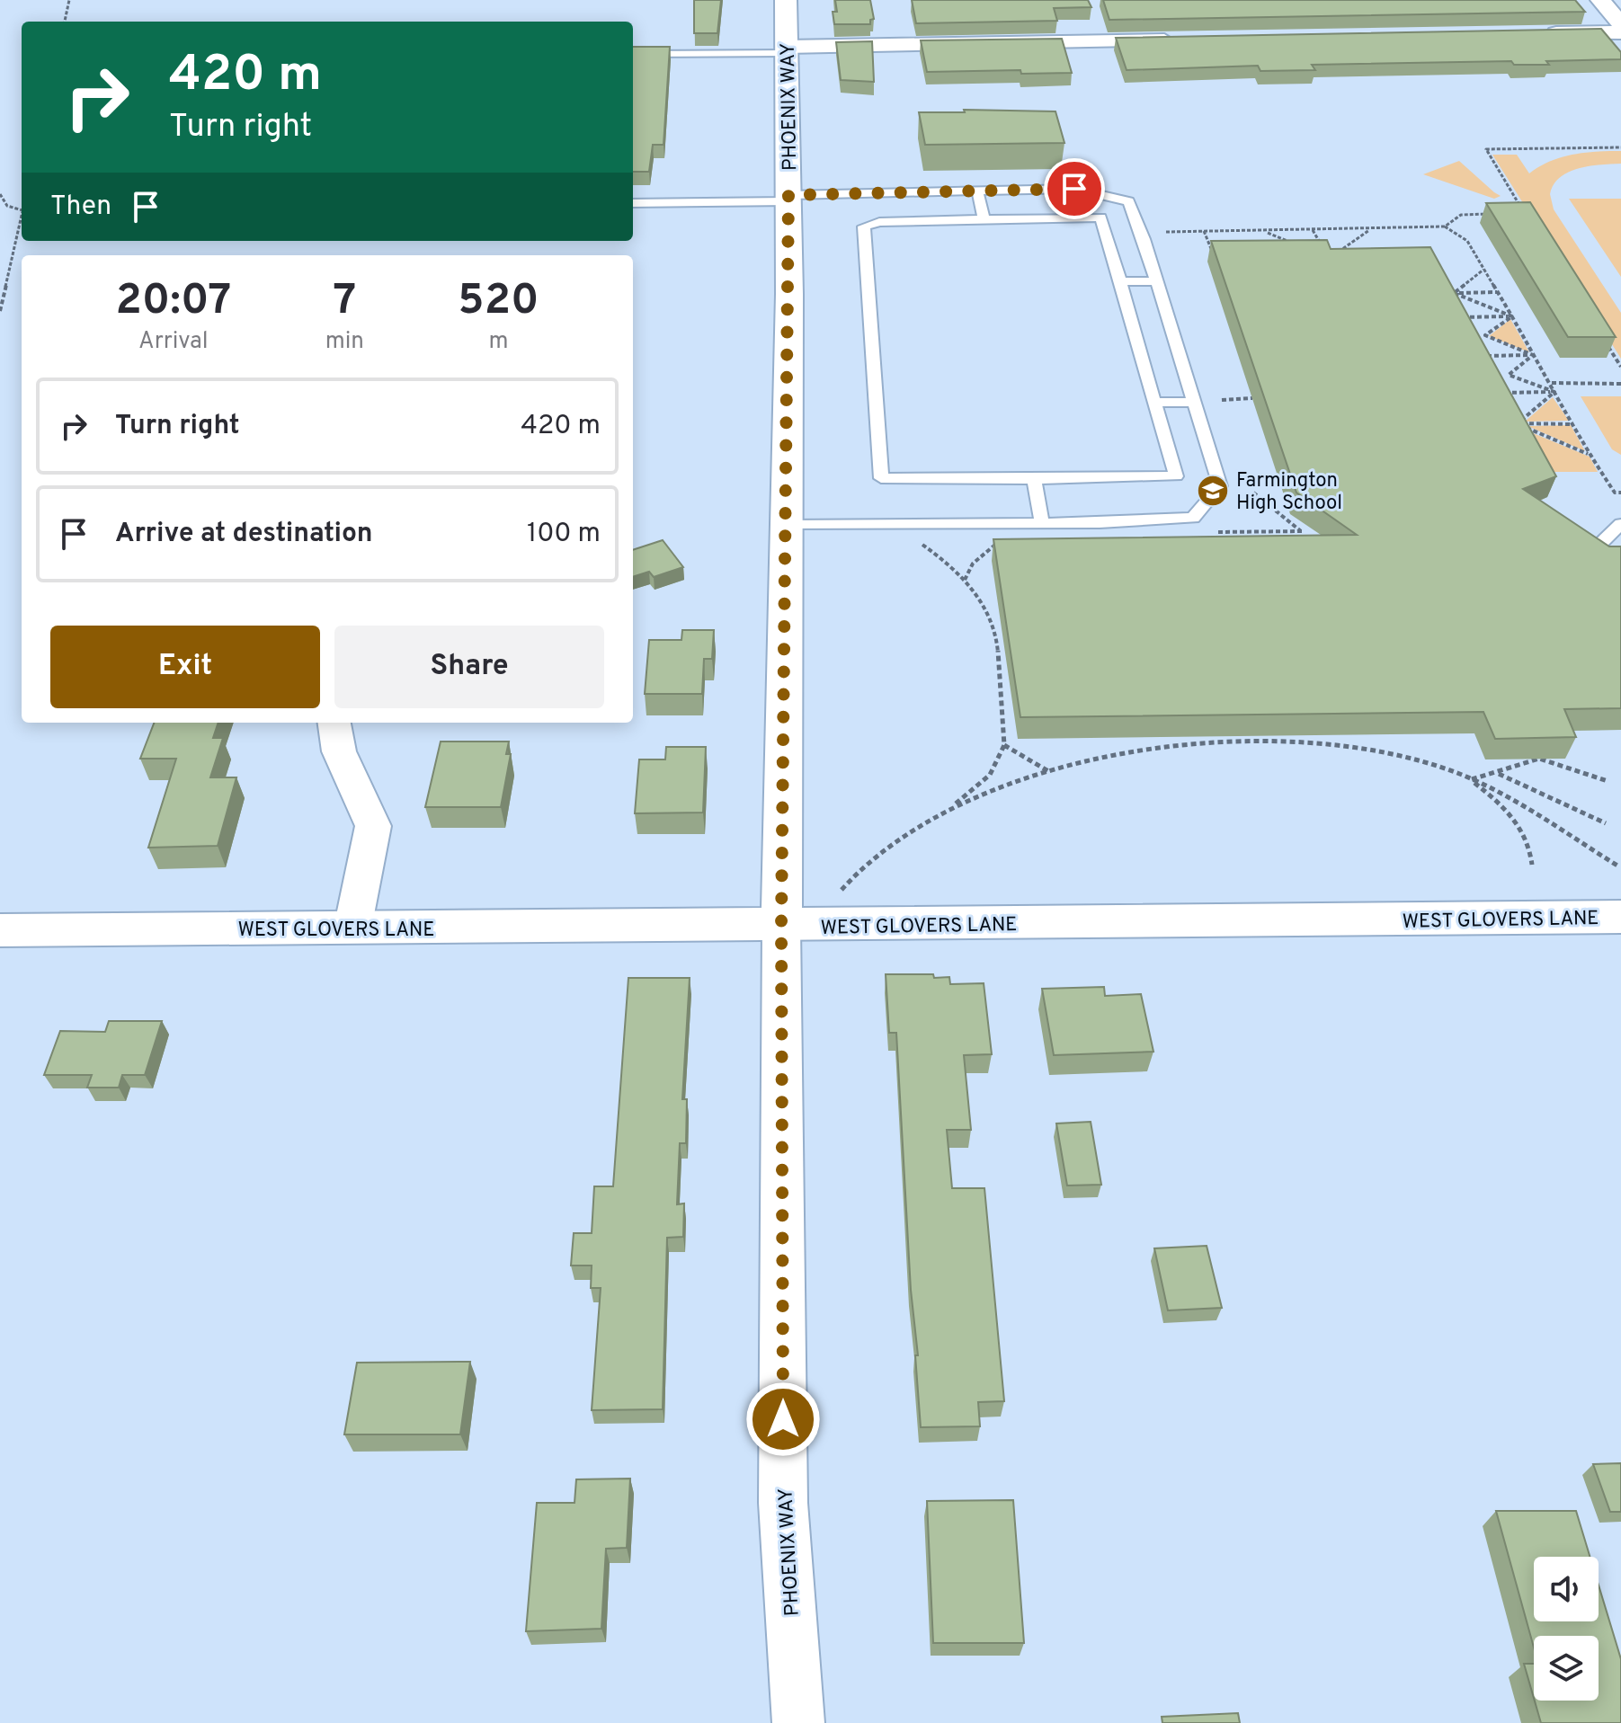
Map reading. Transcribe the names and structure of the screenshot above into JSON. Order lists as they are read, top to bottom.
{
  "streets": {
    "street": ["PHOENIX WAY", "WEST GLOVERS LANE"]
  },
  "crossings": [
    ["PHOENIX WAY", "WEST GLOVERS LANE"]
  ],
  "places": {
    "school or university": ["Farmington High School"]
  },
  "page": {
    "turn": ["420 m", "Turn right"],
    "then": "Then",
    "eta": [
      "20:07",
      "Arrival",
      "7",
      "min",
      "520",
      "m"
    ],
    "list": [
      {
        "name": "Turn right",
        "value": "420 m"
      },
      {
        "name": "Arrive at destination",
        "value": "100 m"
      }
    ],
    "buttons": ["Exit", "Share"]
  }
}
